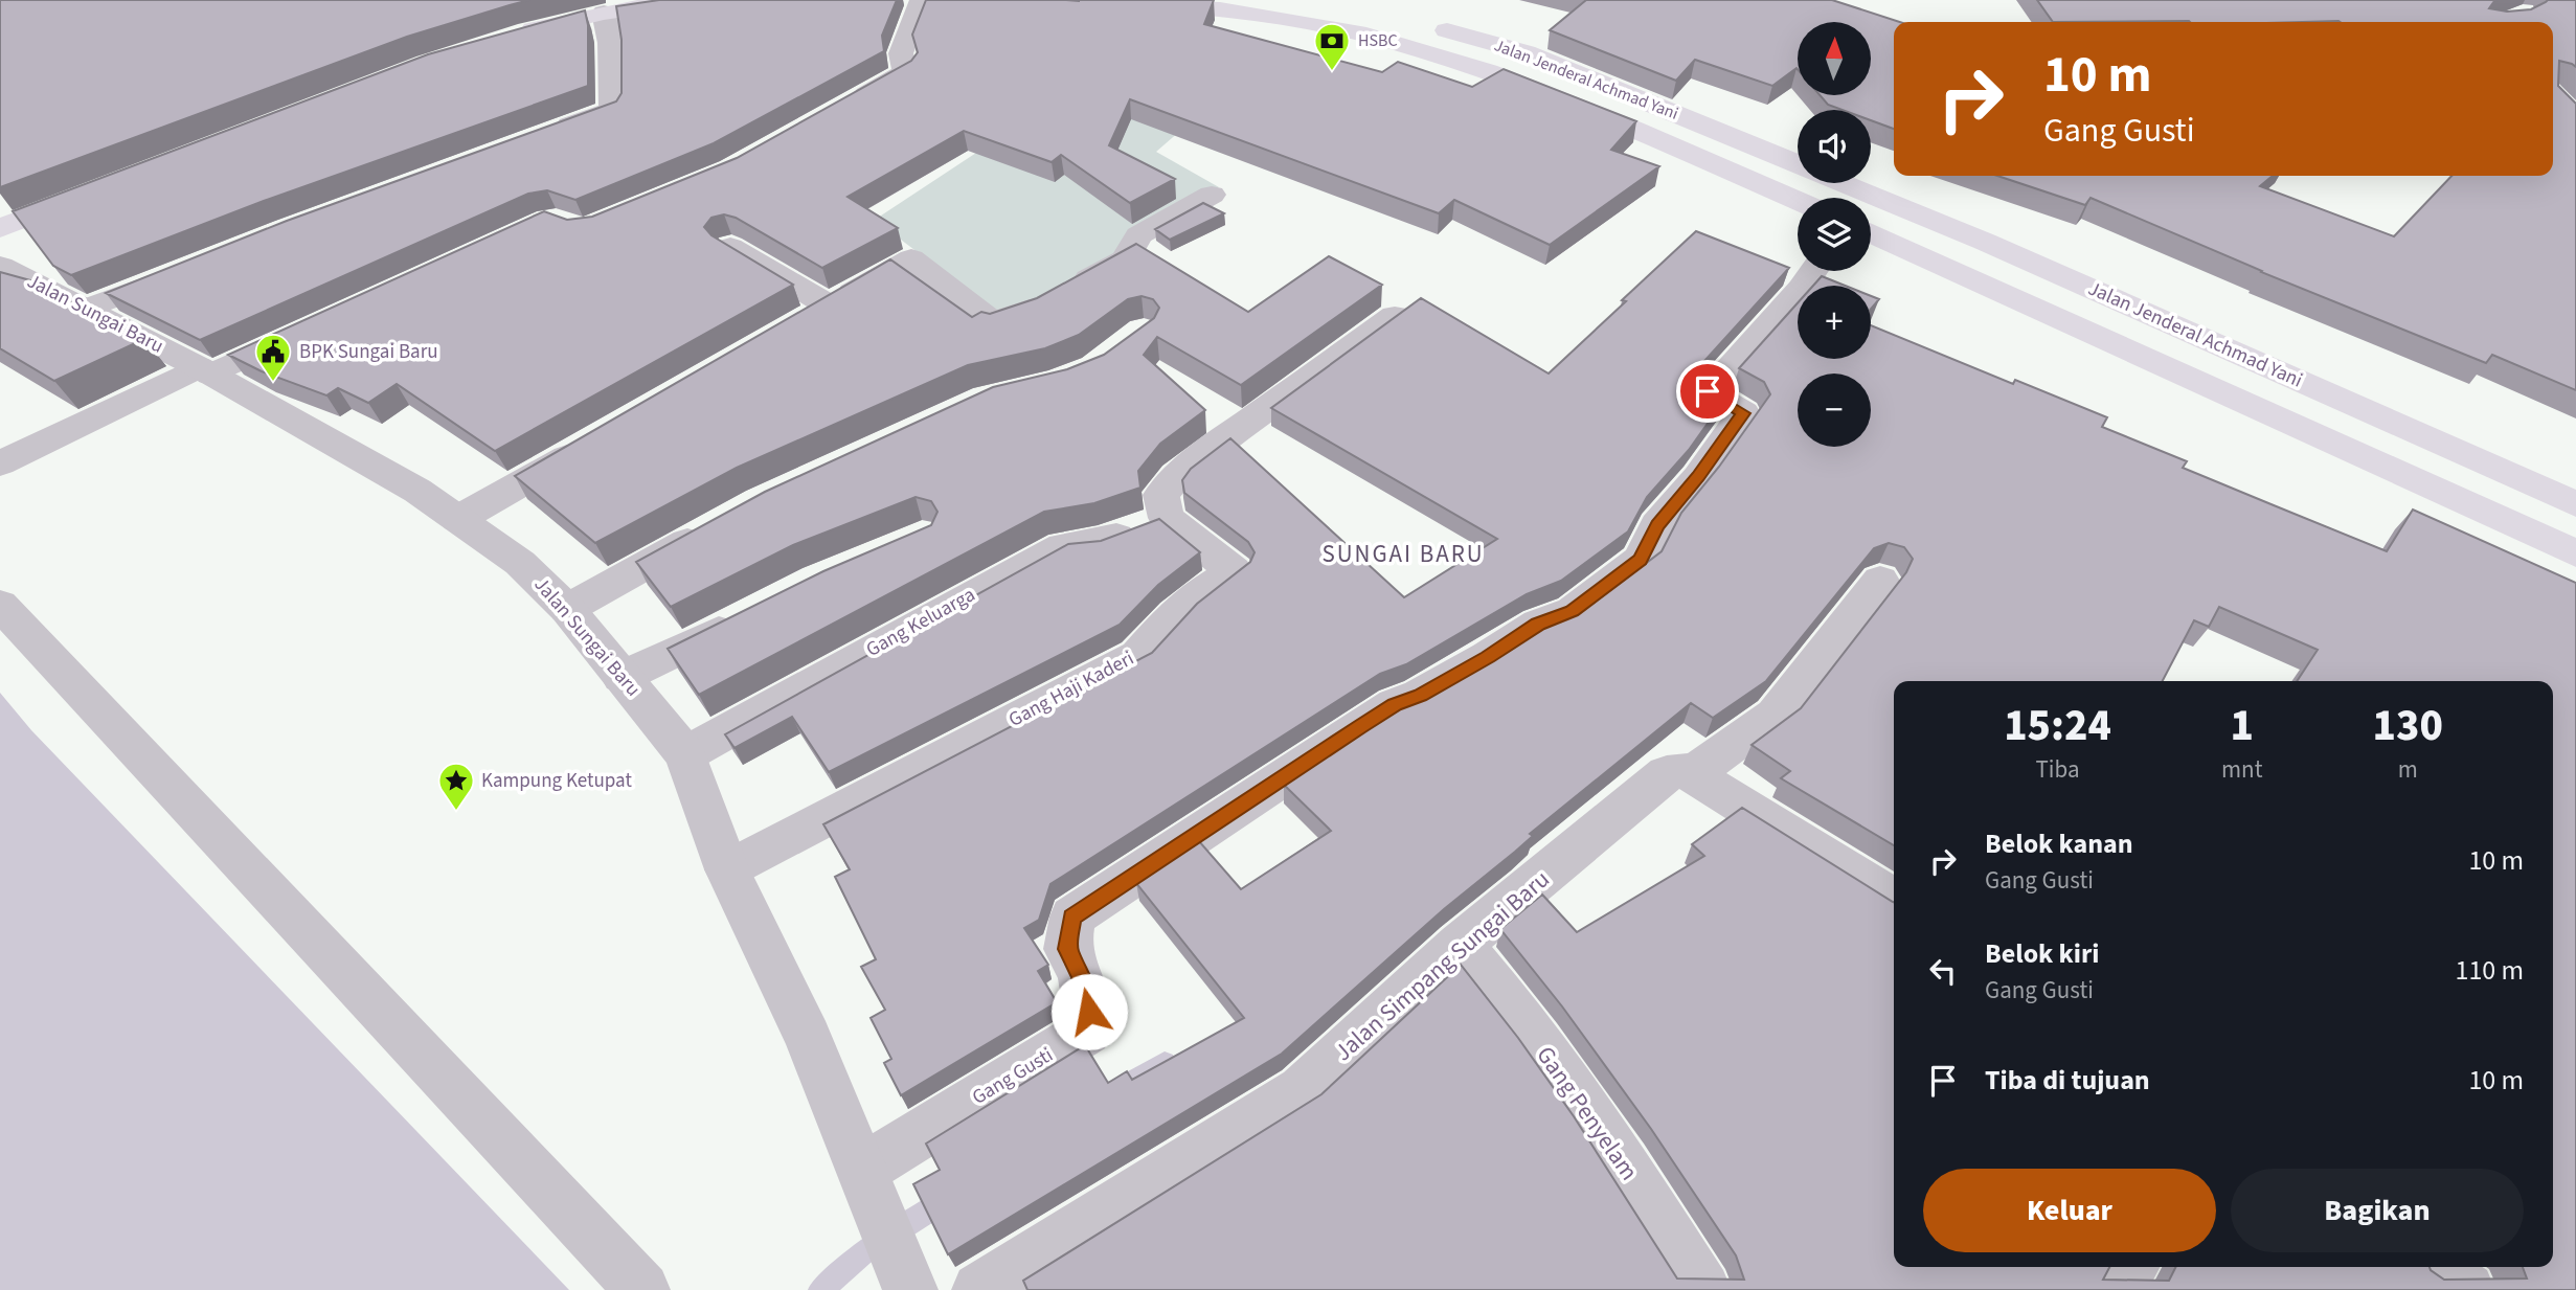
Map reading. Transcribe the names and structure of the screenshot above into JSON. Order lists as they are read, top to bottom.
{
  "streets": {
    "highway": ["Jalan Jenderal Achmad Yani"],
    "street": [
      "Jalan Sungai Baru",
      "Gang Keluarga",
      "Gang Haji Kaderi",
      "Jalan Simpang Sungai Baru",
      "Gang Gusti",
      "Gang Penyelam"
    ]
  },
  "crossings": [
    ["Jalan Sungai Baru", "Gang Keluarga"],
    ["Jalan Sungai Baru", "Gang Haji Kaderi"],
    ["Jalan Sungai Baru", "Gang Gusti"],
    ["Gang Keluarga", "Gang Haji Kaderi"],
    ["Jalan Simpang Sungai Baru", "Gang Penyelam"]
  ],
  "districts": ["SUNGAI BARU"],
  "places": {
    "bank": ["HSBC"],
    "public building": ["BPK Sungai Baru"],
    "place": ["Kampung Ketupat"]
  },
  "north": "top",
  "page": {
    "map_buttons": ["+", "−"],
    "turn": ["10 m", "Gang Gusti"],
    "eta": [
      "15:24",
      "Tiba",
      "1",
      "mnt",
      "130",
      "m"
    ],
    "list": [
      {
        "name": "Belok kanan",
        "note": "Gang Gusti",
        "value": "10 m"
      },
      {
        "name": "Belok kiri",
        "note": "Gang Gusti",
        "value": "110 m"
      },
      {
        "name": "Tiba di tujuan",
        "value": "10 m"
      }
    ],
    "buttons": ["Keluar", "Bagikan"]
  }
}
